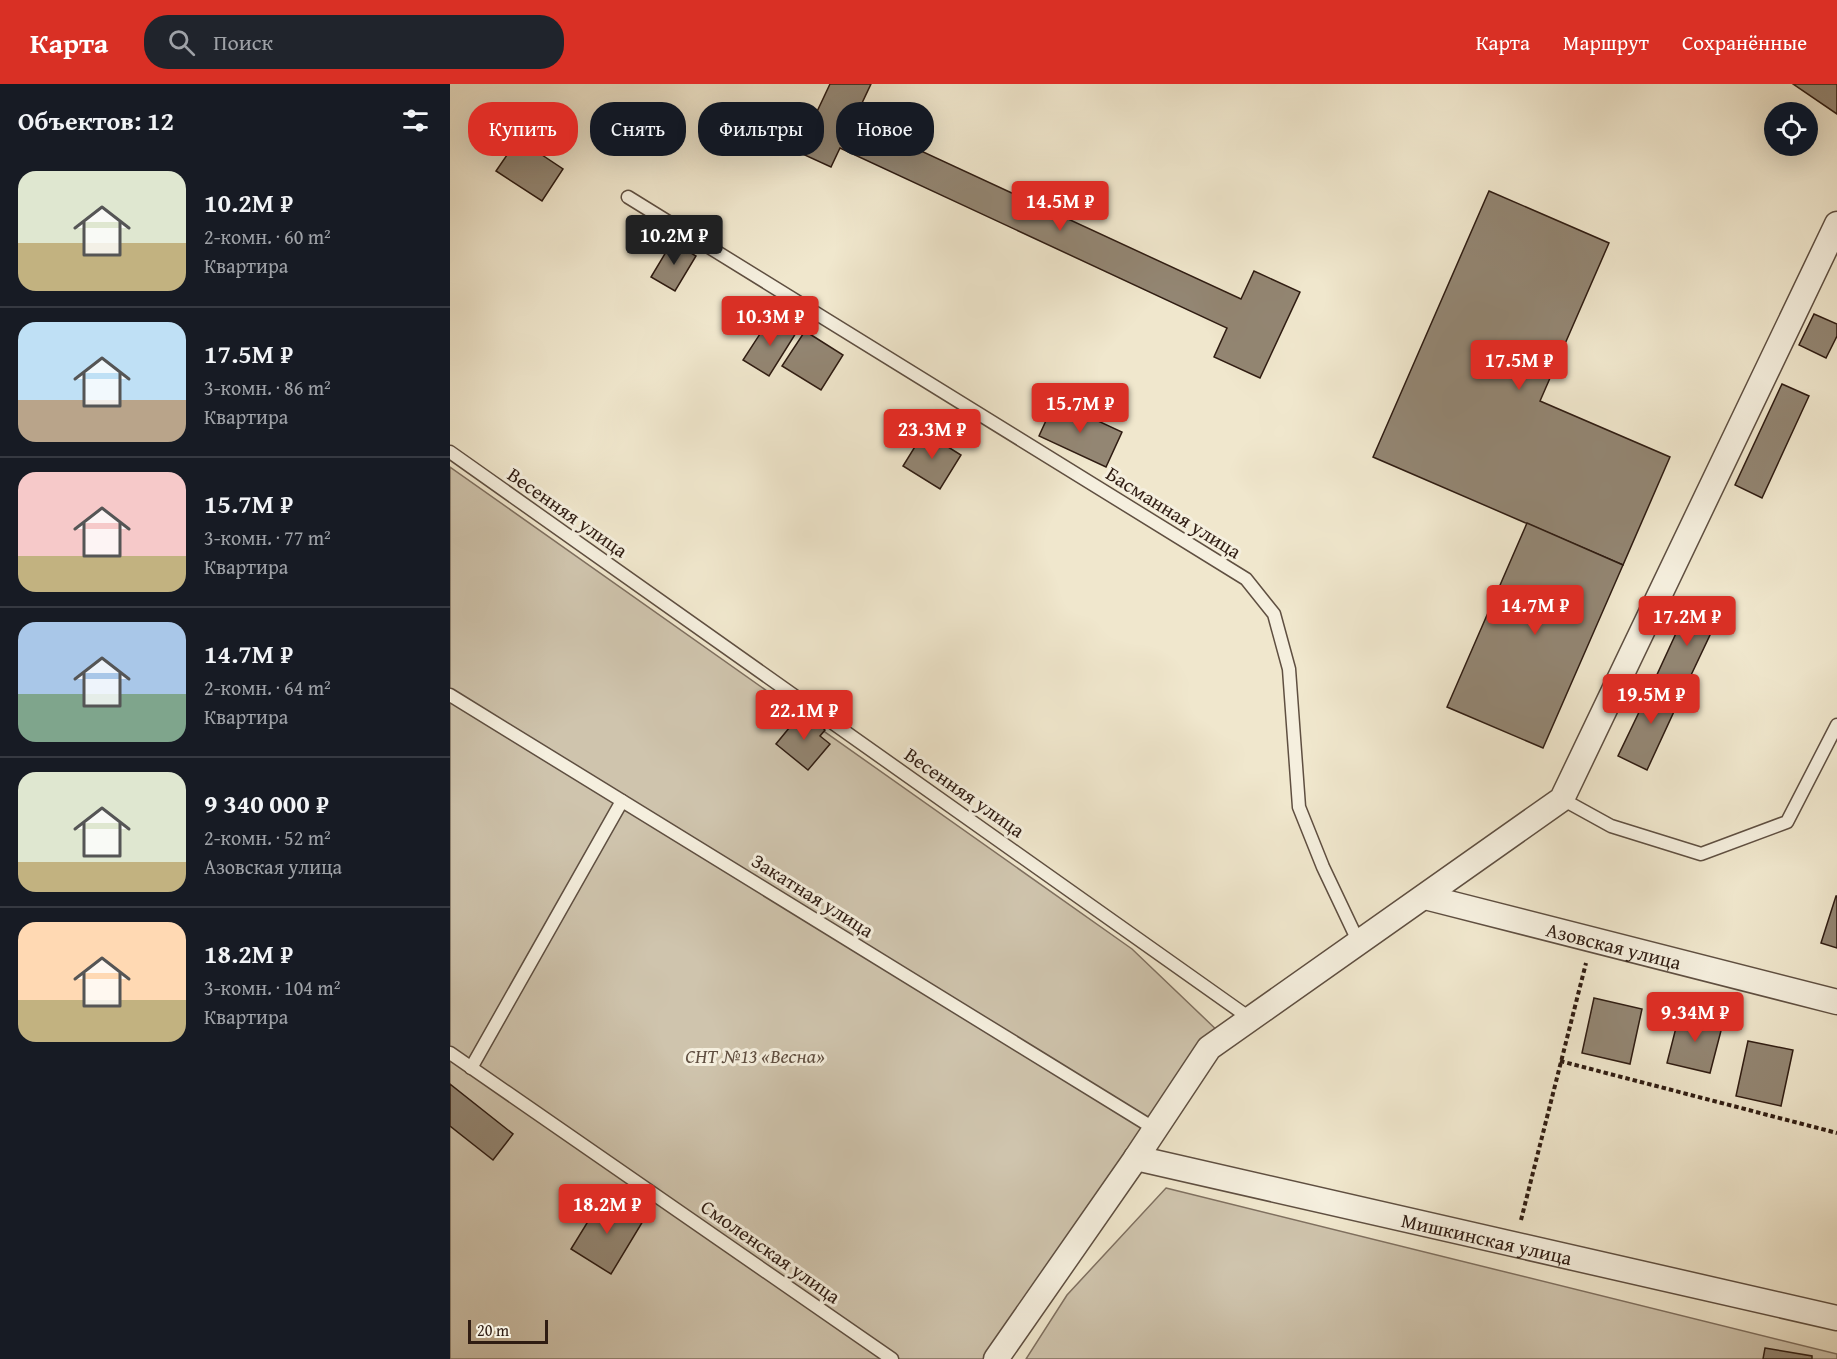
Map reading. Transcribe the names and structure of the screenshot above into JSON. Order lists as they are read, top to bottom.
{
  "streets": {
    "street": ["Азовская улица", "Мишкинская улица"],
    "lane": [
      "Весенняя улица",
      "Басманная улица",
      "Закатная улица",
      "Смоленская улица"
    ]
  },
  "parks": ["СНТ №13 «Весна»"],
  "scale_bar": "20 m",
  "page": {
    "header": "Карта",
    "search": "Поиск",
    "nav": ["Карта", "Маршрут", "Сохранённые"],
    "heading": "Объектов: 12",
    "chip": [
      "Купить",
      "Снять",
      "Фильтры",
      "Новое"
    ],
    "list": [
      {
        "name": "10.2M ₽",
        "note": "2-комн. · 60 m² · Квартира"
      },
      {
        "name": "17.5M ₽",
        "note": "3-комн. · 86 m² · Квартира"
      },
      {
        "name": "15.7M ₽",
        "note": "3-комн. · 77 m² · Квартира"
      },
      {
        "name": "14.7M ₽",
        "note": "2-комн. · 64 m² · Квартира"
      },
      {
        "name": "9 340 000 ₽",
        "note": "2-комн. · 52 m² · Азовская улица"
      },
      {
        "name": "18.2M ₽",
        "note": "3-комн. · 104 m² · Квартира"
      }
    ],
    "price": [
      "14.5M ₽",
      "10.2M ₽",
      "10.3M ₽",
      "17.5M ₽",
      "15.7M ₽",
      "23.3M ₽",
      "14.7M ₽",
      "17.2M ₽",
      "19.5M ₽",
      "22.1M ₽",
      "9.34M ₽",
      "18.2M ₽"
    ],
    "scale": "20 m"
  }
}
